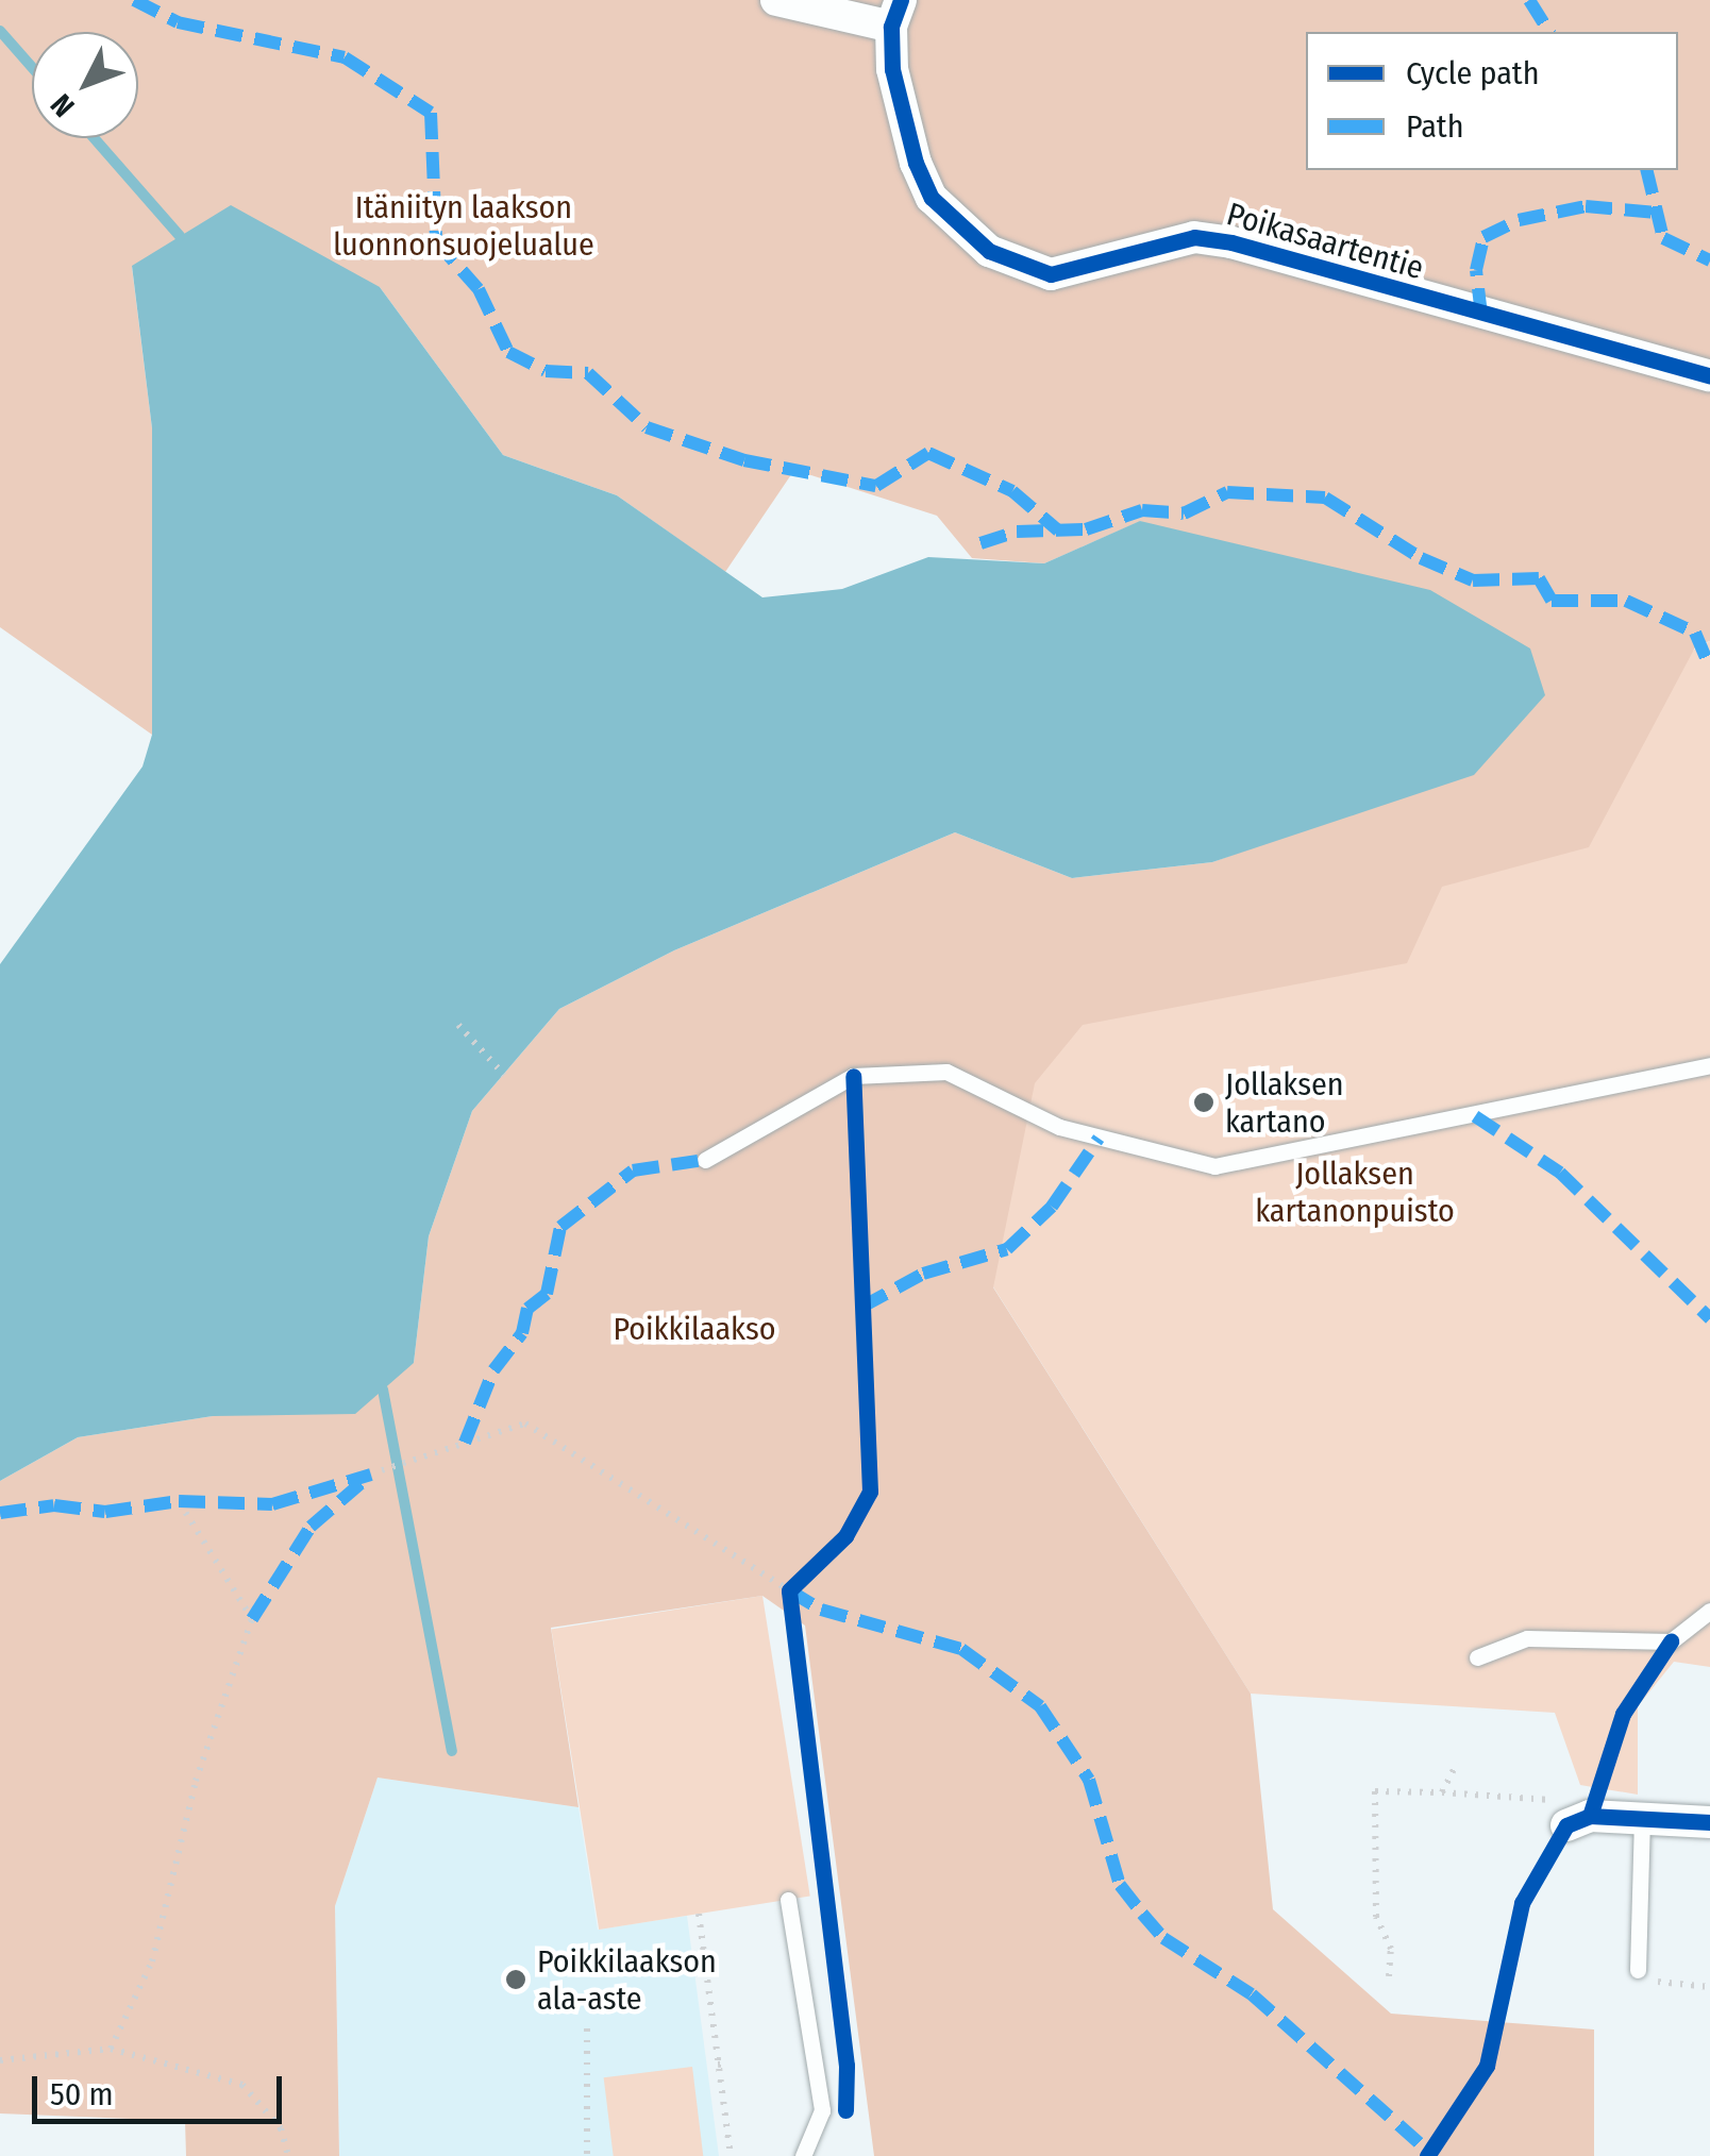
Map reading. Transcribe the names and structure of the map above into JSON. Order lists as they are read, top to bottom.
{
  "streets": {
    "street": ["Poikasaartentie"]
  },
  "parks": ["Itäniityn laakson luonnonsuojelualue", "Jollaksen kartanonpuisto", "Poikkilaakso"],
  "places": ["Jollaksen kartano", "Poikkilaakson ala-aste"],
  "legend": ["Cycle path", "Path"],
  "scale_bar": "50 m",
  "north": "bottom left"
}
